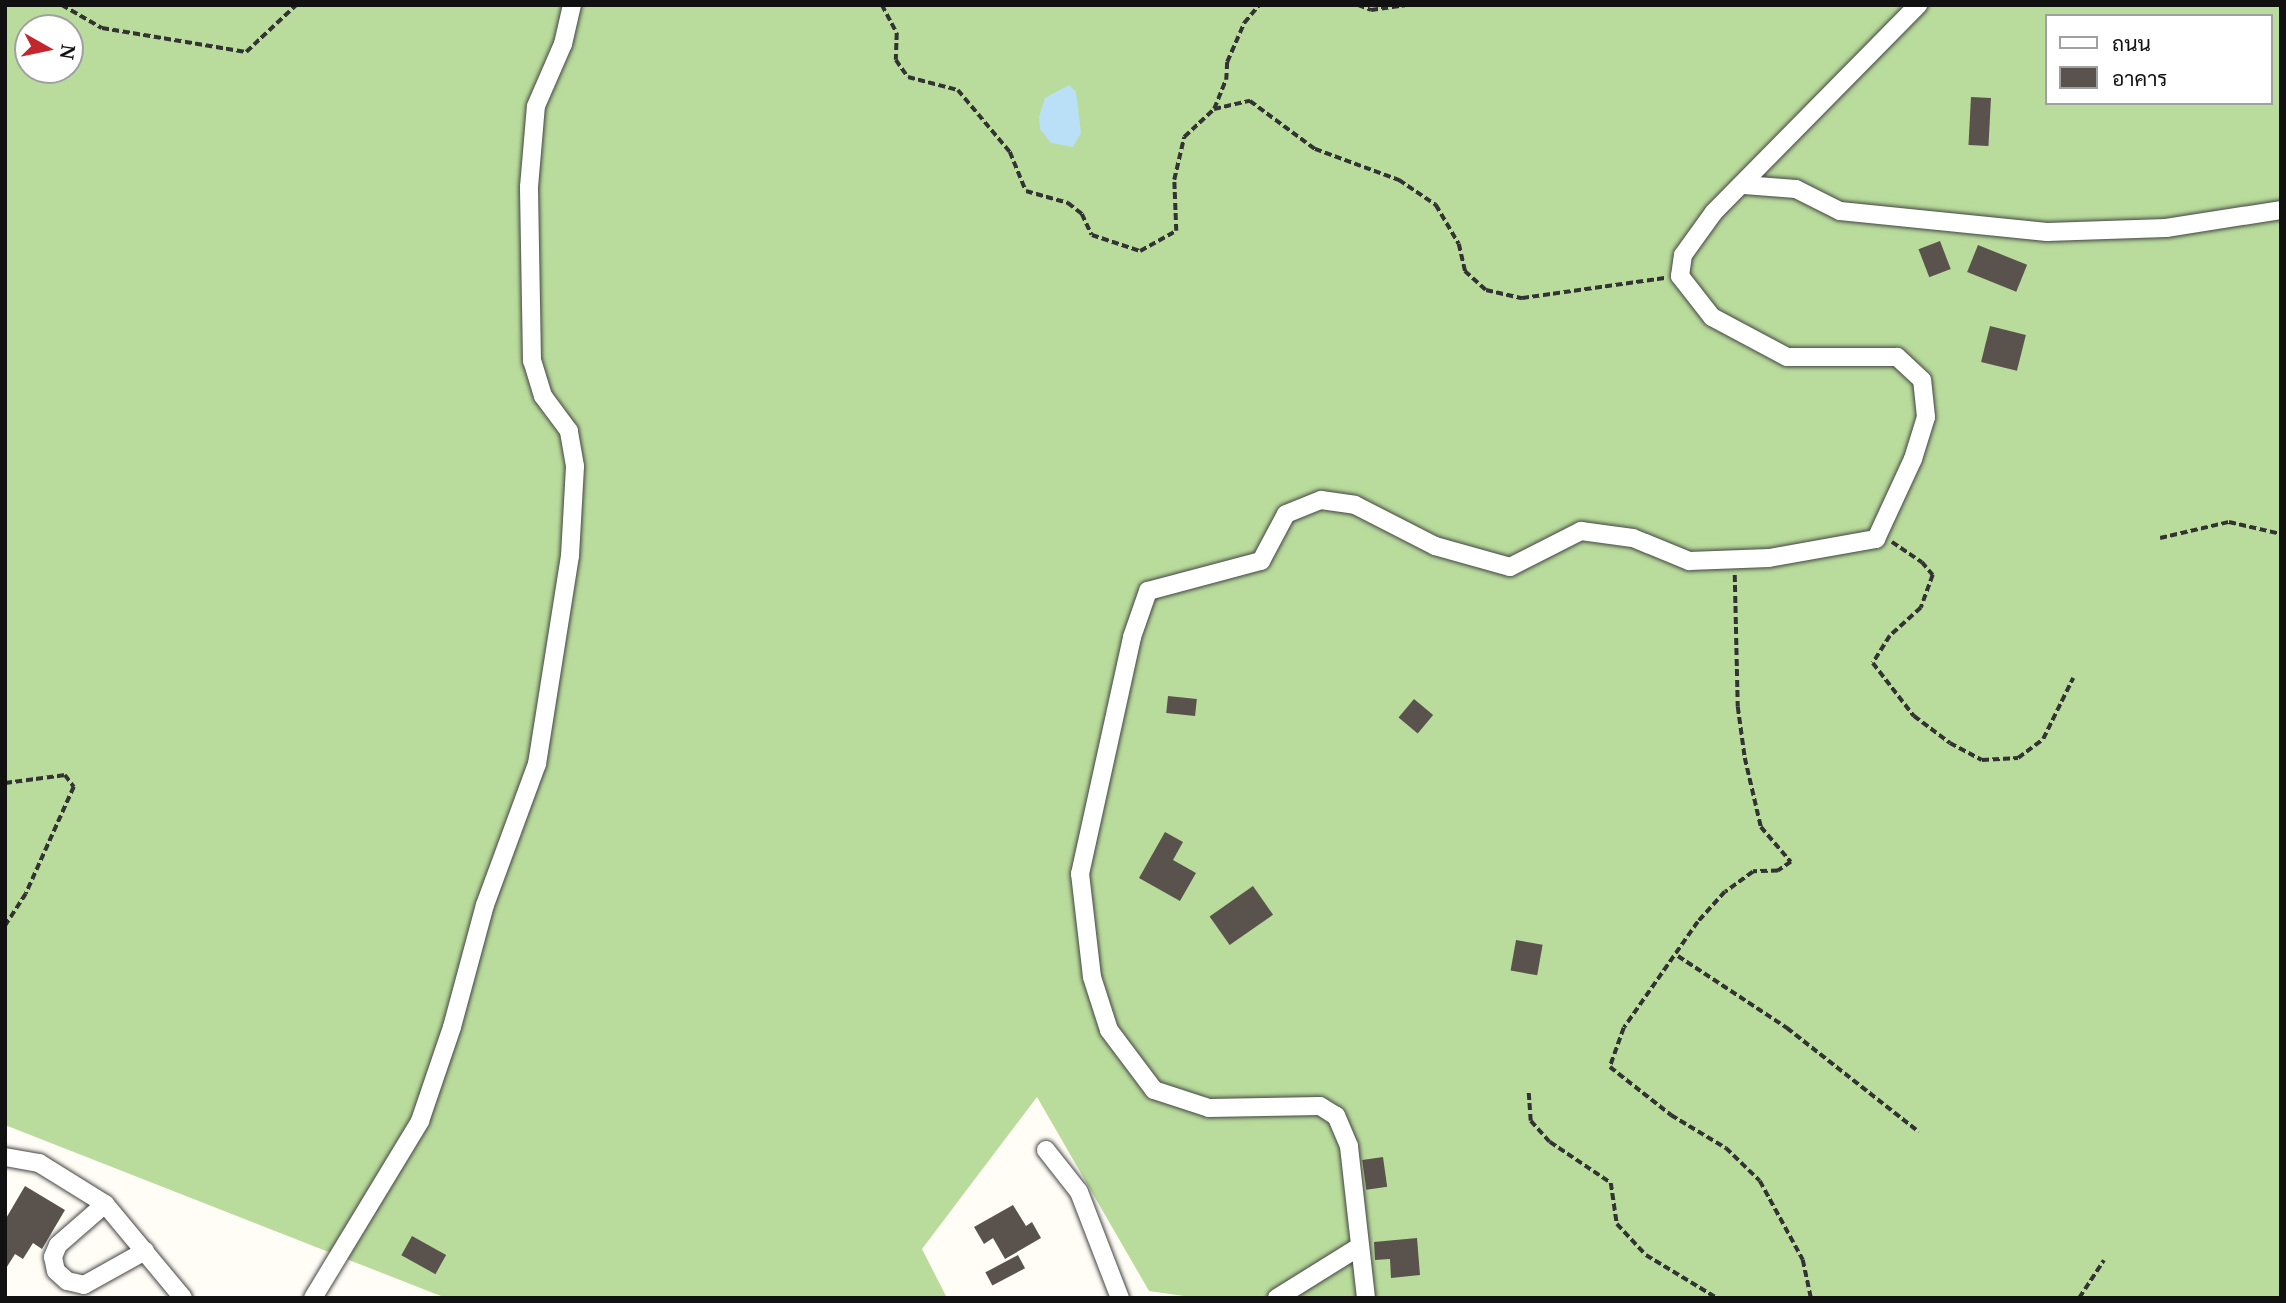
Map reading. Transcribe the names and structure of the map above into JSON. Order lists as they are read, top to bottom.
{
  "legend": ["ถนน", "อาคาร"],
  "north": "right"
}
